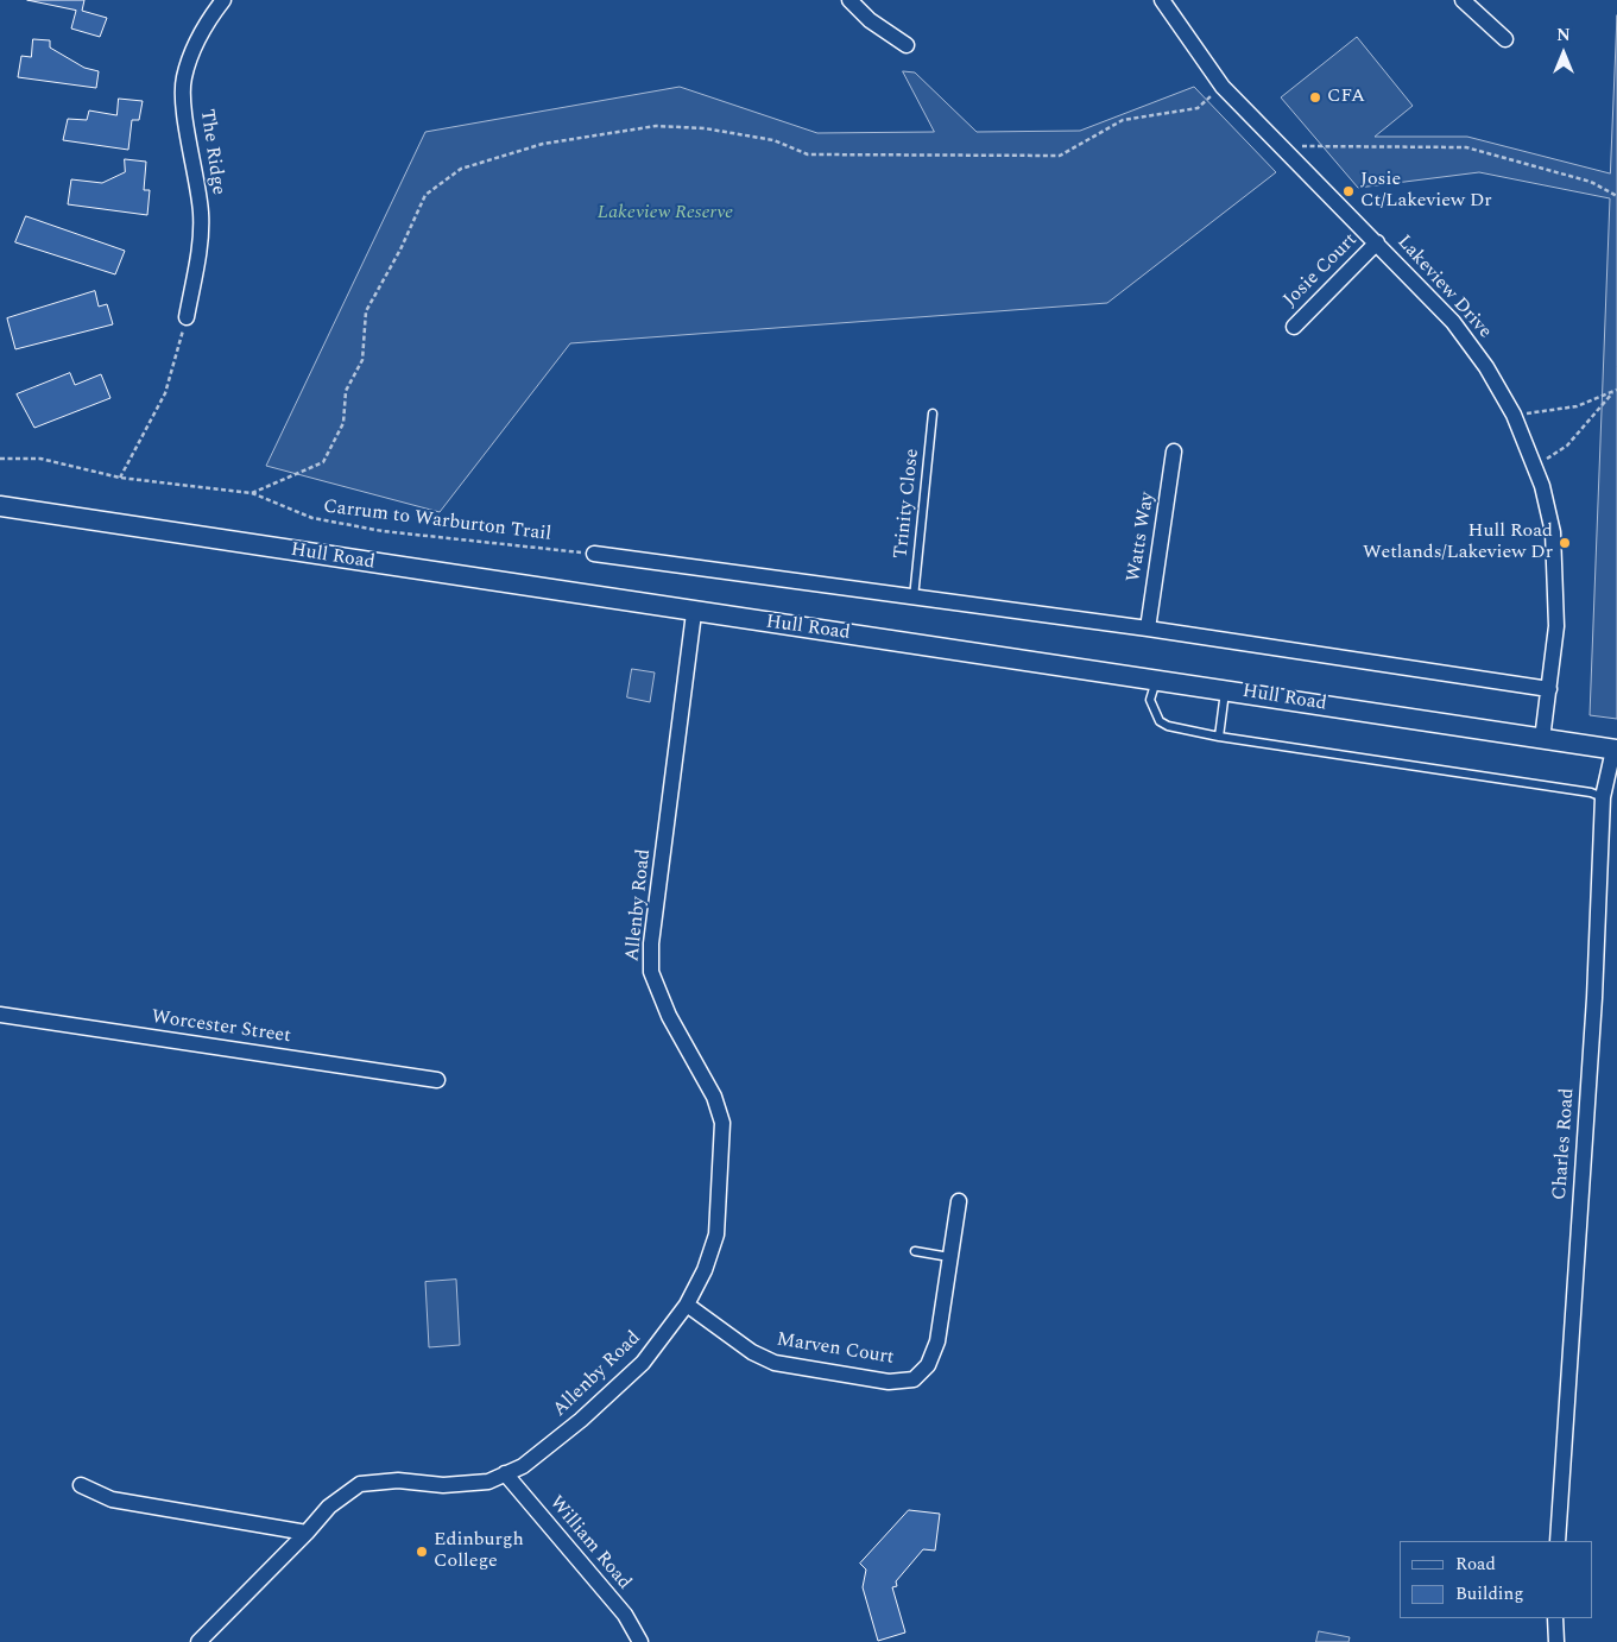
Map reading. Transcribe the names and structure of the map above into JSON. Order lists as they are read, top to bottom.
{
  "streets": {
    "main road": ["Hull Road"],
    "street": [
      "The Ridge",
      "Josie Court",
      "Lakeview Drive",
      "Watts Way",
      "Allenby Road",
      "Worcester Street",
      "Charles Road",
      "Marven Court",
      "William Road"
    ],
    "lane": ["Trinity Close"],
    "path": ["Carrum to Warburton Trail"]
  },
  "crossings": [
    ["Josie Court", "Lakeview Drive"],
    ["Lakeview Drive", "Hull Road"],
    ["Hull Road", "Allenby Road"],
    ["Hull Road", "Charles Road"],
    ["Allenby Road", "Marven Court"],
    ["Allenby Road", "William Road"]
  ],
  "parks": ["Lakeview Reserve"],
  "places": [
    "CFA",
    "Josie Ct/Lakeview Dr",
    "Hull Road Wetlands/Lakeview Dr",
    "Edinburgh College"
  ],
  "legend": ["Road", "Building"],
  "north": "top"
}
